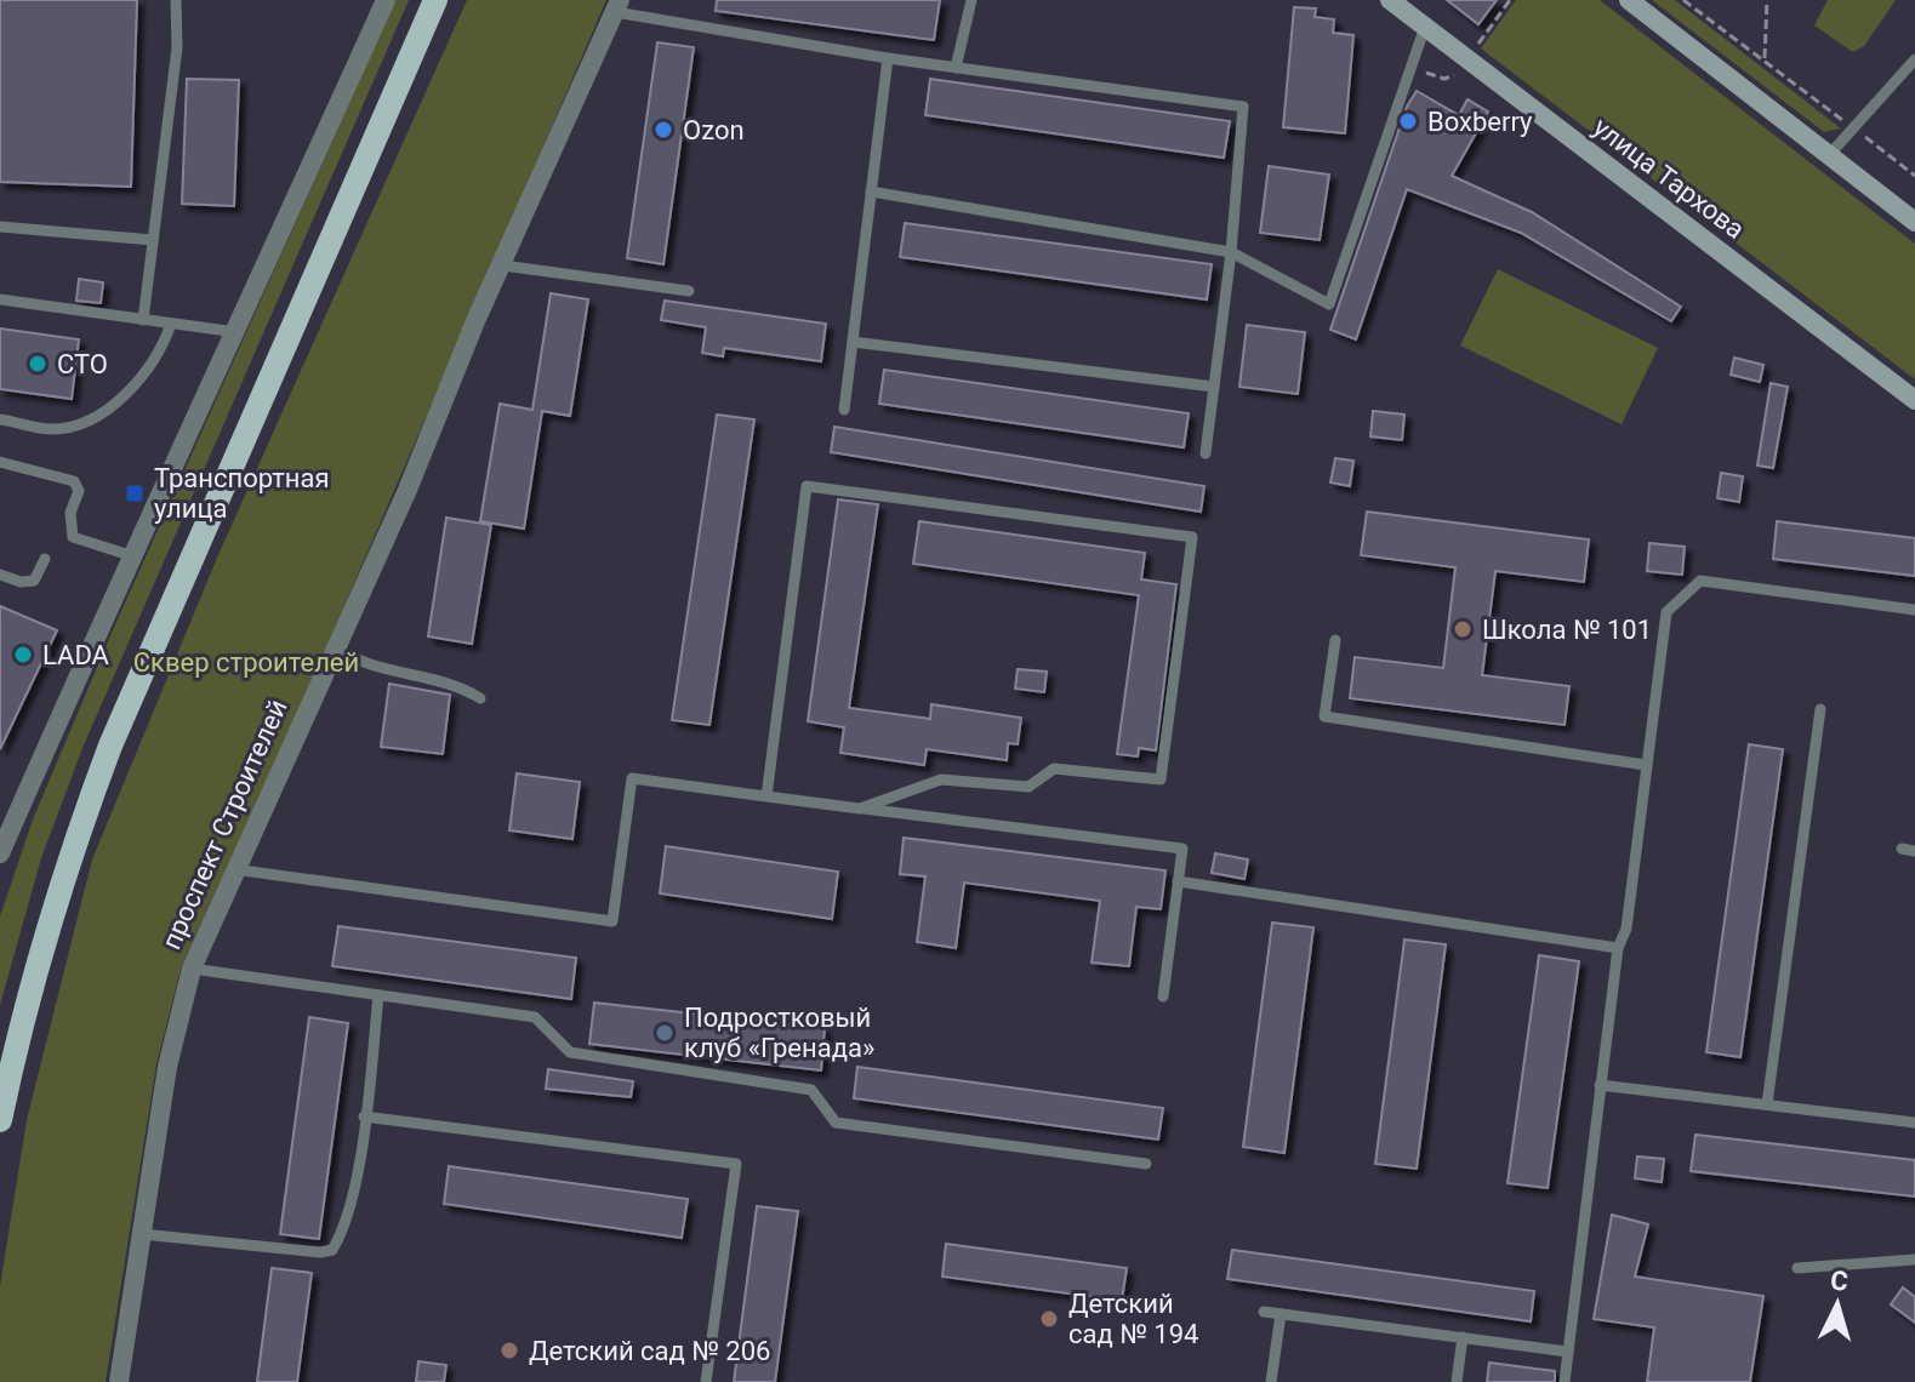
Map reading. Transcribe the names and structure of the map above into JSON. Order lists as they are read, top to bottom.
{
  "streets": {
    "main road": ["улица Тархова"],
    "street": ["проспект Строителей"]
  },
  "parks": ["Cквер cтроителей"],
  "places": {
    "other": [
      "Boxberry",
      "Ozon",
      "СТО",
      "Школа № 101",
      "LADA",
      "Подростковый клуб «Гренада»",
      "Детский сад № 194",
      "Детский сад № 206"
    ],
    "transit": ["Транспортная улица"]
  },
  "north": "top"
}
